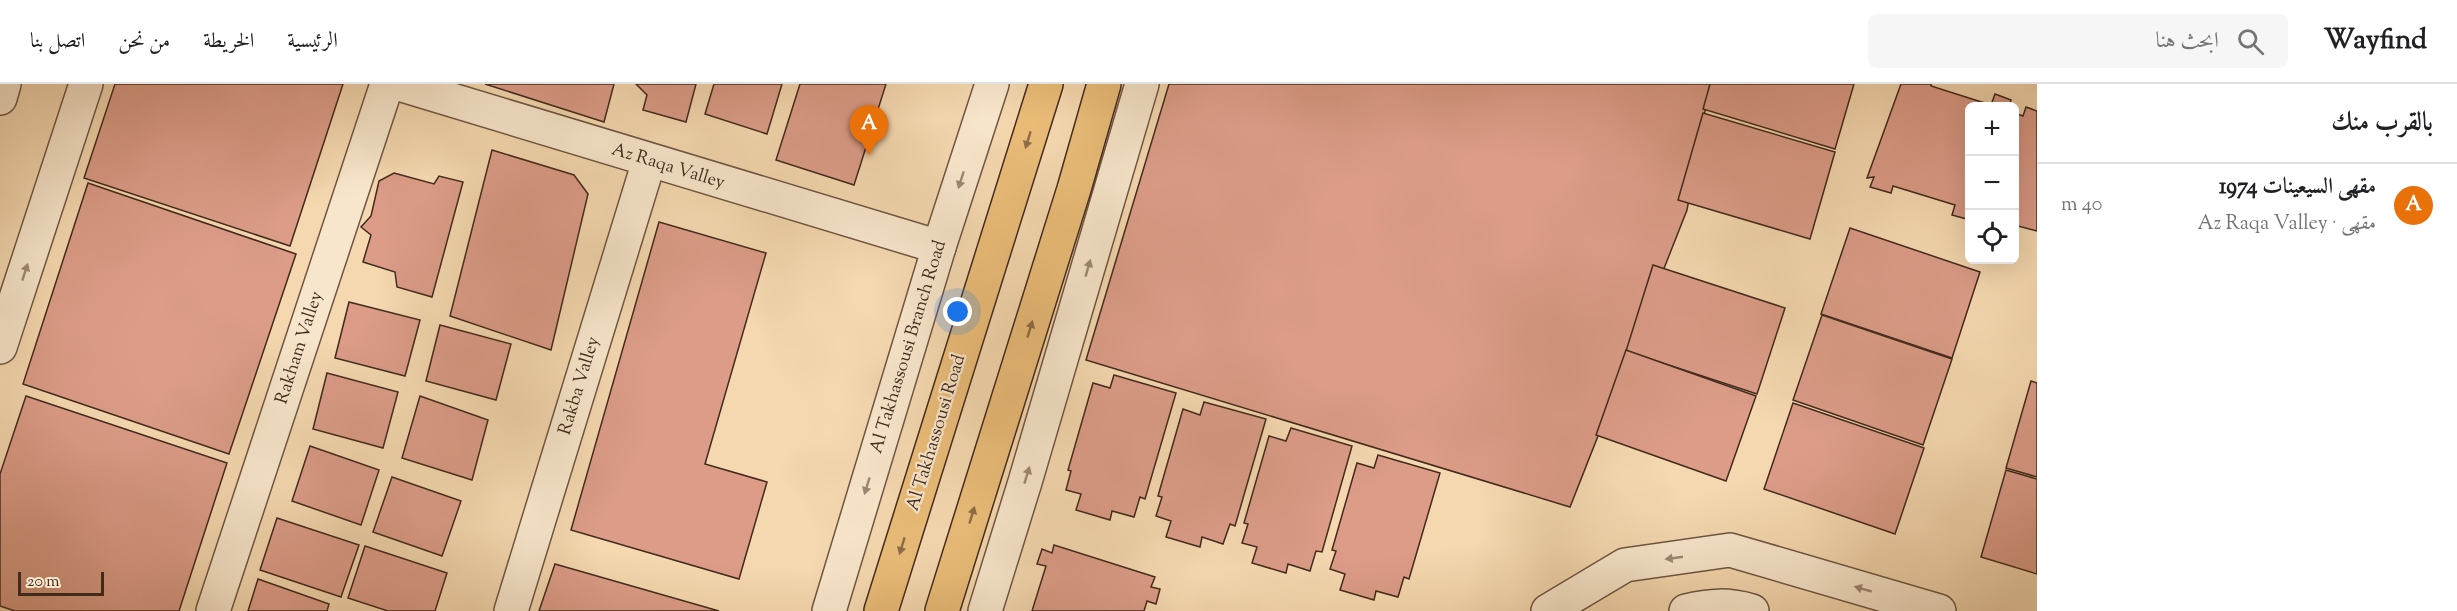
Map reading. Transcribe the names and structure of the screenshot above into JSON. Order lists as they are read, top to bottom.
{
  "streets": {
    "main road": ["Al Takhassousi Road"],
    "street": [
      "Az Raqa Valley",
      "Al Takhassousi Branch Road",
      "Rakham Valley",
      "Rakba Valley"
    ]
  },
  "crossings": [
    ["Az Raqa Valley", "Al Takhassousi Branch Road"],
    ["Az Raqa Valley", "Rakba Valley"]
  ],
  "scale_bar": "20 m",
  "page": {
    "header": "Wayfind",
    "search": "ابحث هنا",
    "nav": [
      "الرئيسية",
      "الخريطة",
      "من نحن",
      "اتصل بنا"
    ],
    "heading": "بالقرب منك",
    "map_buttons": ["+", "−"],
    "pins": "A",
    "list": [
      {
        "mark": "A",
        "name": "مقهى السيعينات 1974",
        "note": "مقهى · Az Raqa Valley",
        "value": "40 m"
      }
    ],
    "scale": "20 m"
  }
}
